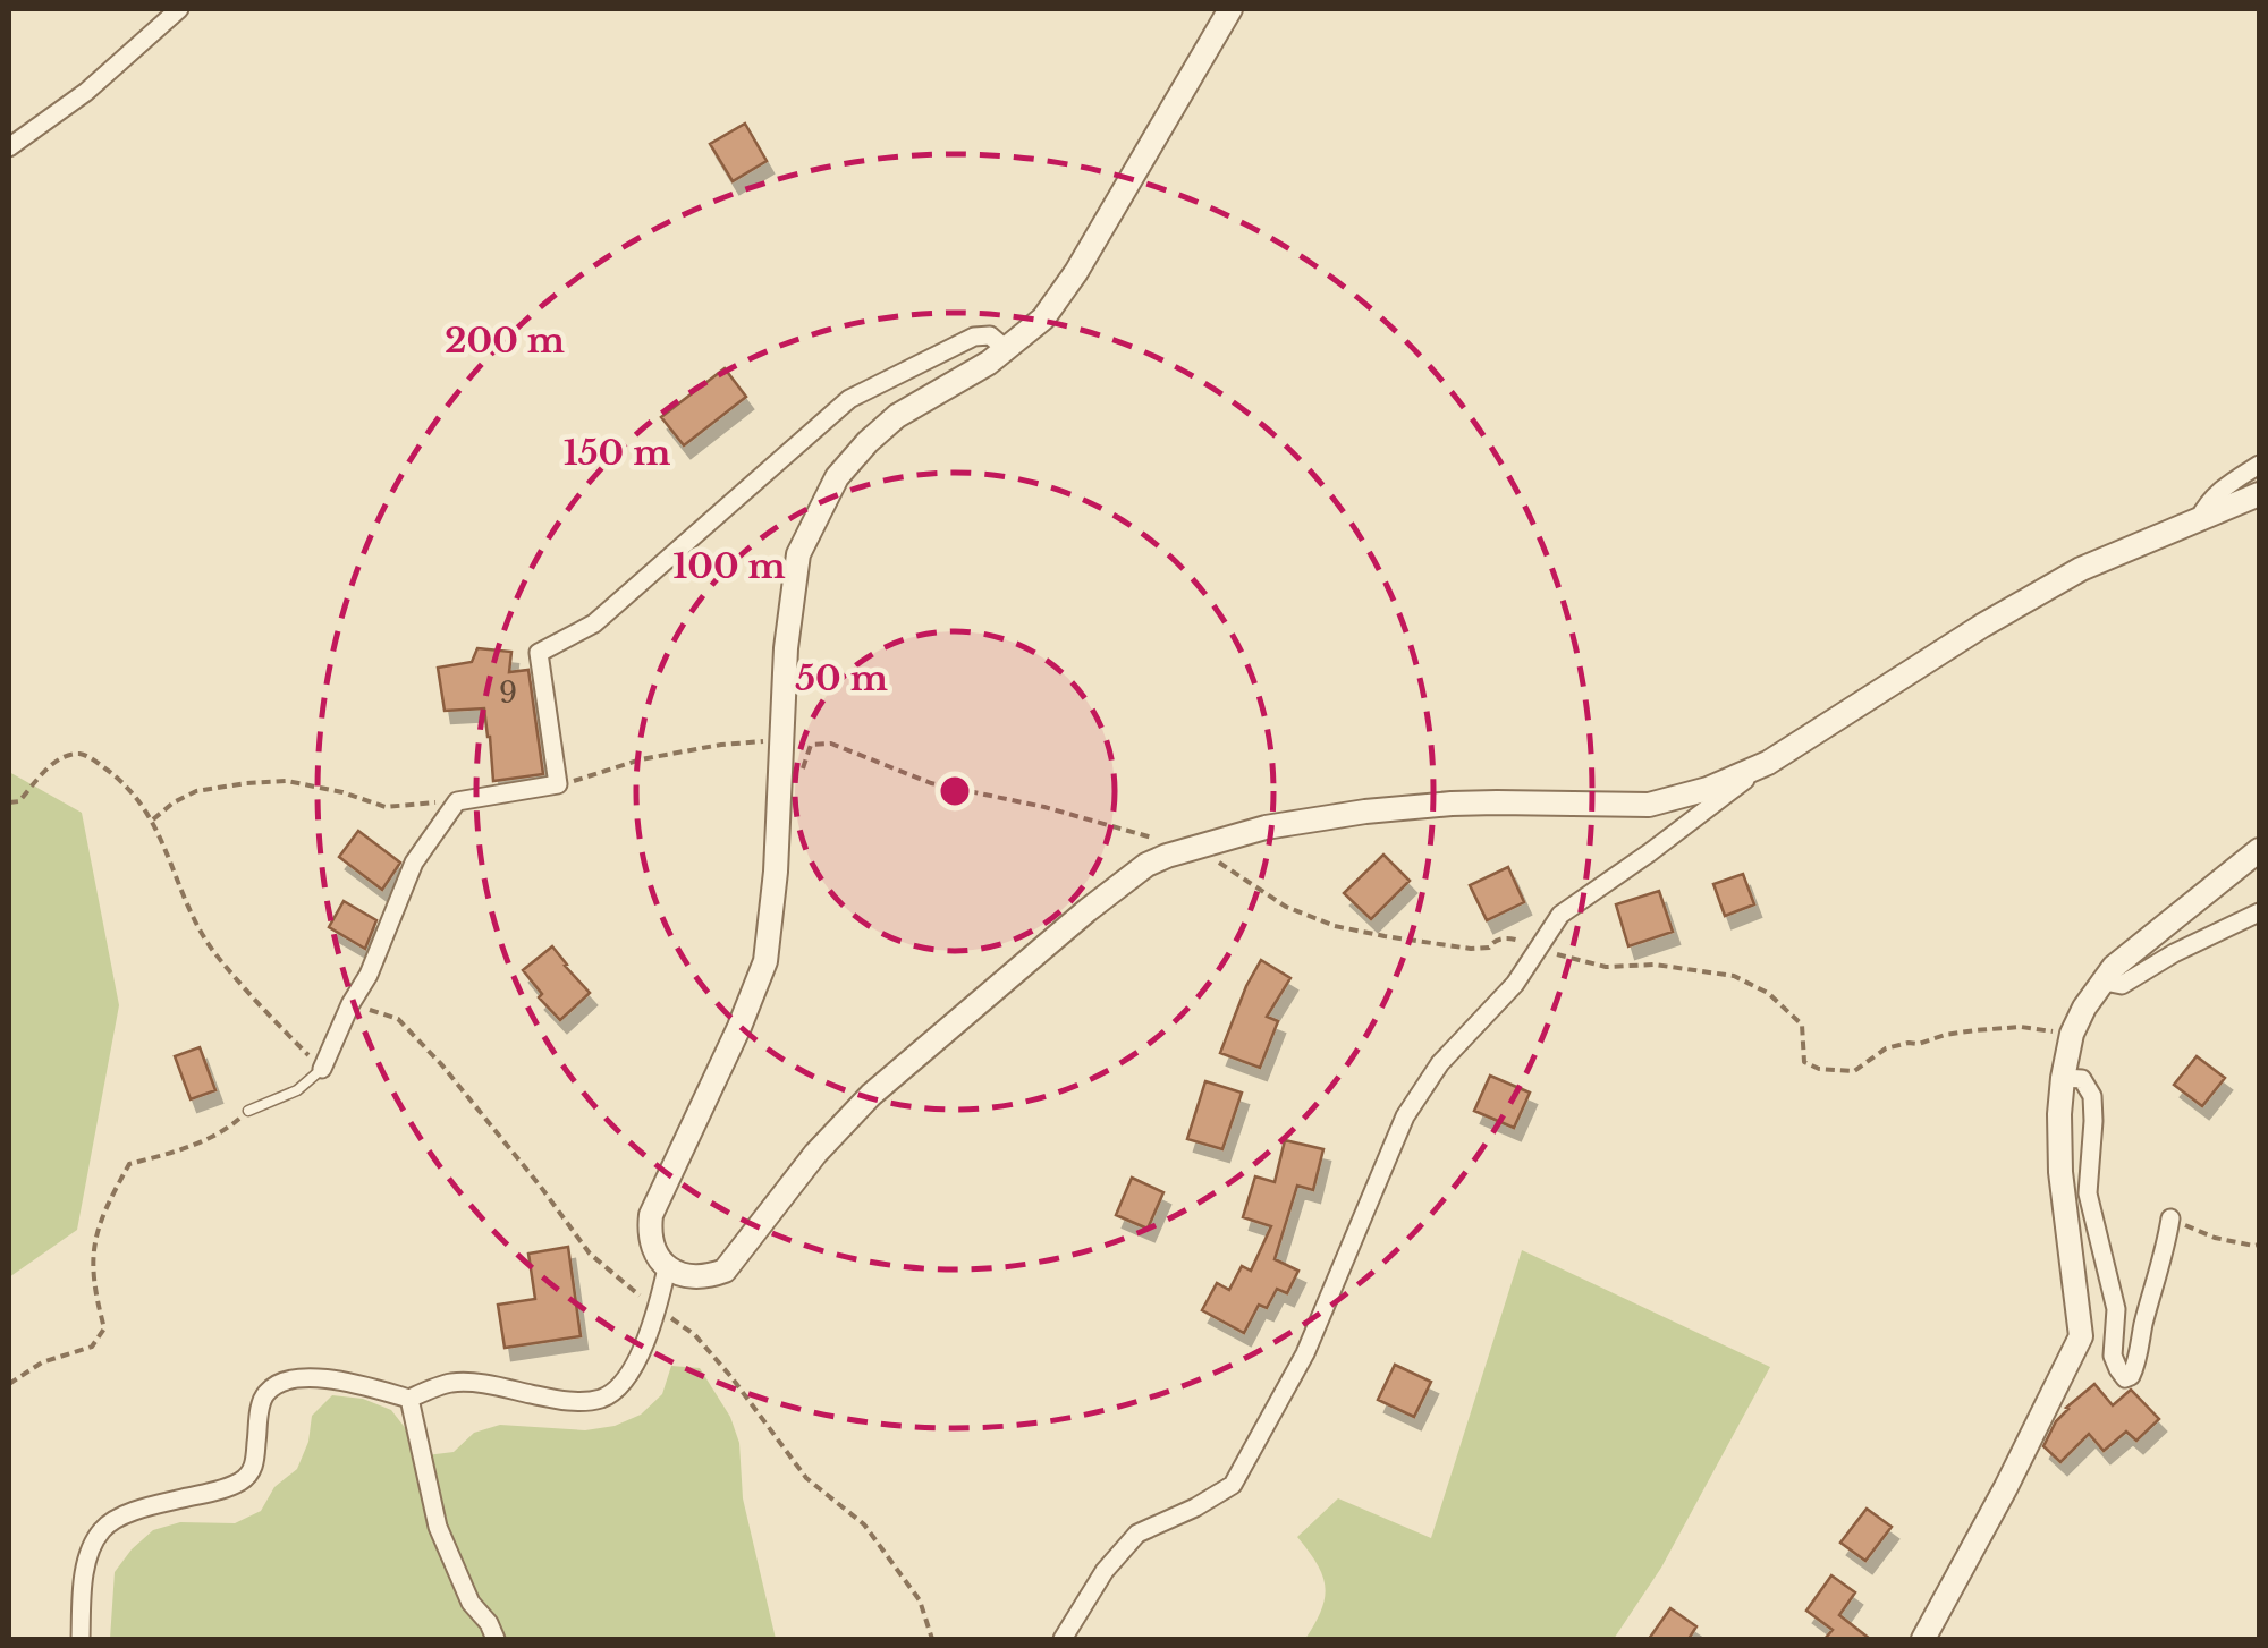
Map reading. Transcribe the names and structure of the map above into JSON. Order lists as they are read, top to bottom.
{
  "house_numbers": ["9"],
  "rings": [
    "200 m",
    "150 m",
    "100 m",
    "50 m"
  ]
}
